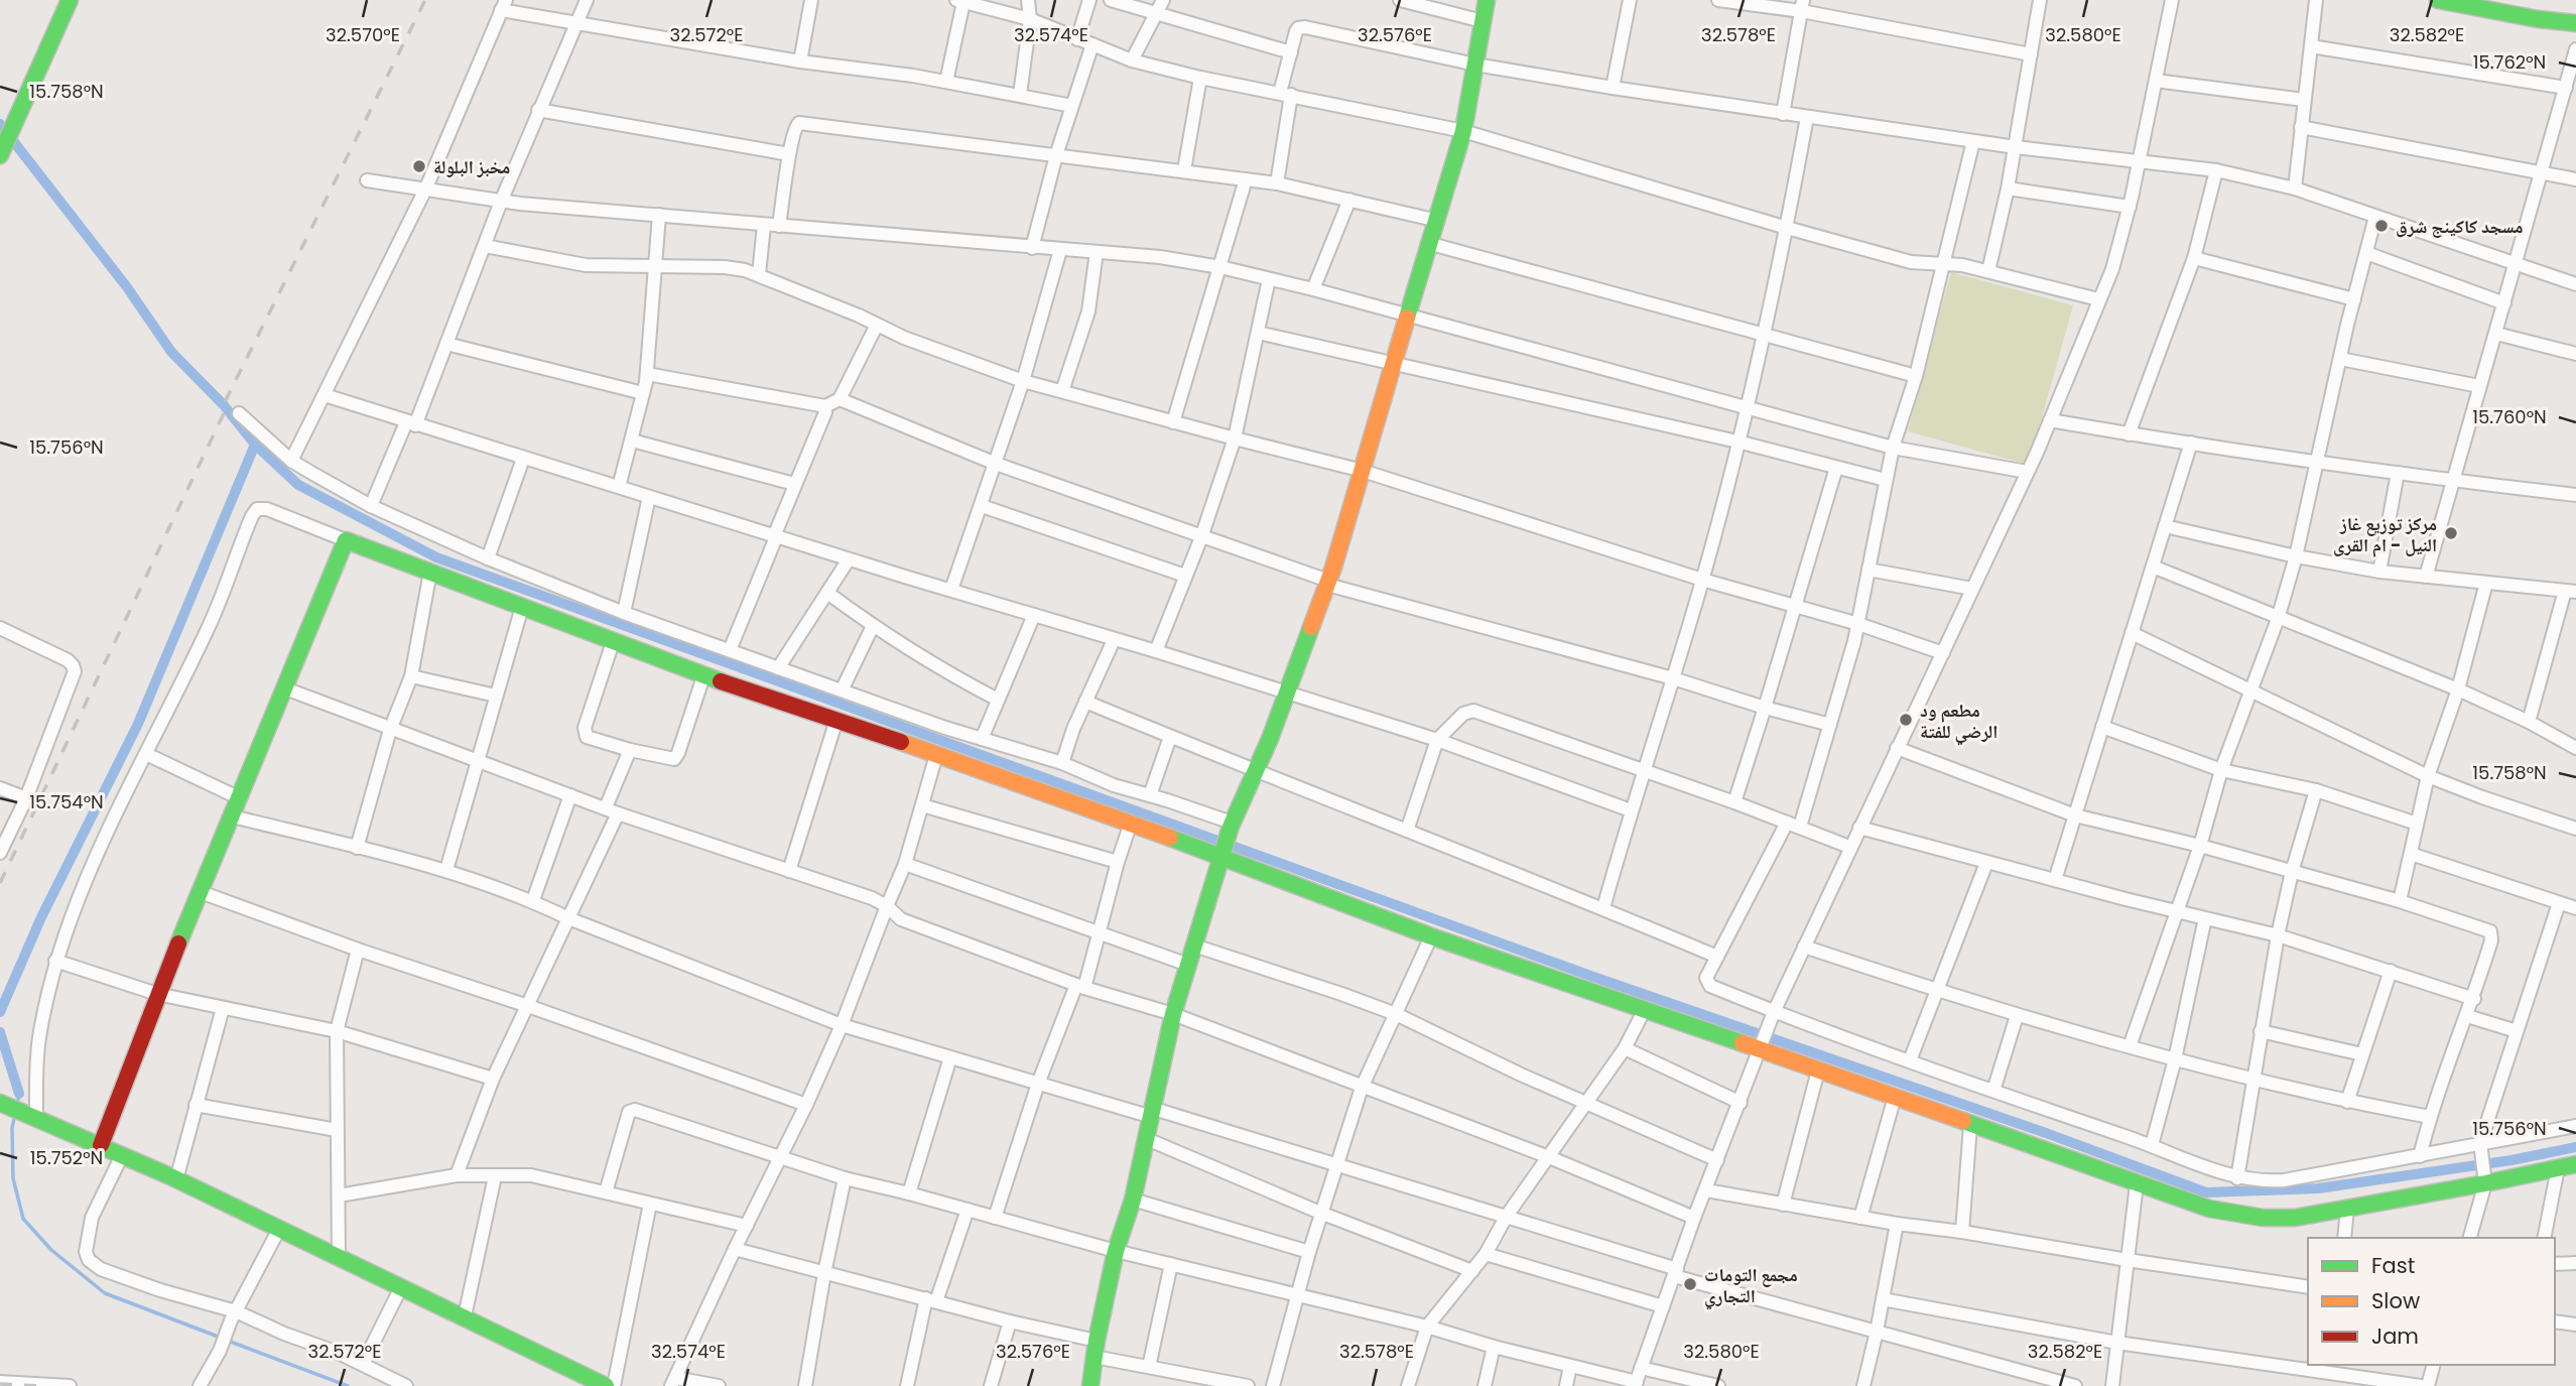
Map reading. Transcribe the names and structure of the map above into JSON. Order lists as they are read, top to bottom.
{
  "places": [
    "مخبز البلولة",
    "مسجد كاكينج شرق",
    "مركز توزيع غاز النيل - ام القرى",
    "مطعم ود الرضي للفتة",
    "مجمع التومات التجاري"
  ],
  "legend": ["Fast", "Slow", "Jam"],
  "coordinates": [
    "32.570°E",
    "32.572°E",
    "32.574°E",
    "32.576°E",
    "32.578°E",
    "32.580°E",
    "32.582°E",
    "15.762°N",
    "15.758°N",
    "15.760°N",
    "15.756°N",
    "15.754°N",
    "15.752°N"
  ]
}
